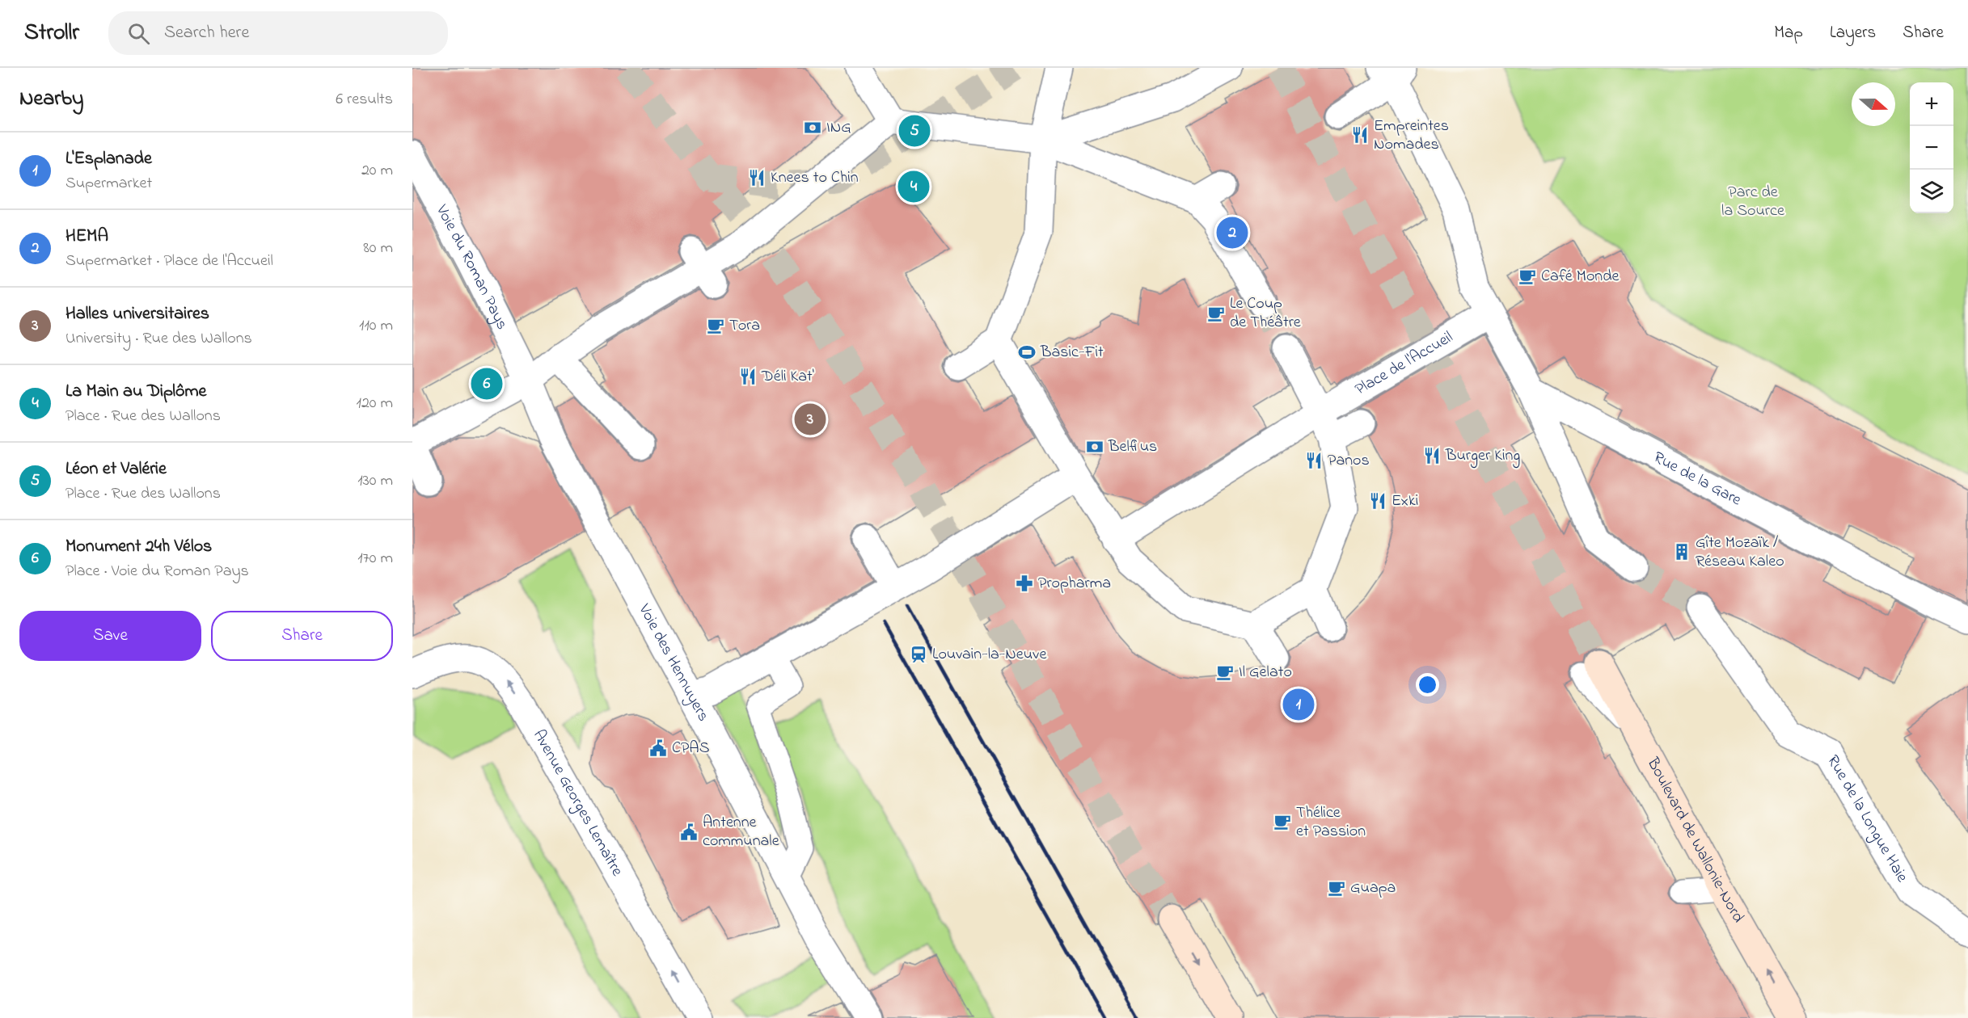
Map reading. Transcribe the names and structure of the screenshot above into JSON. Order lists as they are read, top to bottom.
{
  "streets": {
    "main road": ["Boulevard de Wallonie-Nord"],
    "street": [
      "Voie du Roman Pays",
      "Place de l'Accueil",
      "Rue de la Gare",
      "Voie des Hennuyers",
      "Avenue Georges Lemaître",
      "Rue de la Longue Haie"
    ]
  },
  "crossings": [
    ["Voie du Roman Pays", "Voie des Hennuyers"]
  ],
  "one_way": ["Avenue Georges Lemaître", "Boulevard de Wallonie-Nord"],
  "parks": ["Parc de la Source"],
  "places": {
    "bank": ["ING", "Belfius"],
    "restaurant": [
      "Empreintes Nomades",
      "Knees to Chin",
      "Déli Kat'",
      "Burger King",
      "Panos",
      "Exki"
    ],
    "cafe": [
      "Café Monde",
      "Le Coup de Théâtre",
      "Tora",
      "Il Gelato",
      "Thélice et Passion",
      "Guapa"
    ],
    "sports": ["Basic-Fit"],
    "building": ["Gîte Mozaïk / Réseau Kaleo"],
    "pharmacy": ["Propharma"],
    "station": ["Louvain-la-Neuve"],
    "public building": ["CPAS", "Antenne communale"]
  },
  "north": "right",
  "page": {
    "header": "Strollr",
    "search": "Search here",
    "nav": ["Map", "Layers", "Share"],
    "heading": ["Nearby", "6 results"],
    "map_buttons": ["+", "−"],
    "pins": [
      "5",
      "4",
      "2",
      "6",
      "3",
      "1"
    ],
    "list": [
      {
        "mark": "1",
        "name": "L'Esplanade",
        "note": "Supermarket",
        "value": "20 m"
      },
      {
        "mark": "2",
        "name": "HEMA",
        "note": "Supermarket · Place de l'Accueil",
        "value": "80 m"
      },
      {
        "mark": "3",
        "name": "Halles universitaires",
        "note": "University · Rue des Wallons",
        "value": "110 m"
      },
      {
        "mark": "4",
        "name": "La Main au Diplôme",
        "note": "Place · Rue des Wallons",
        "value": "120 m"
      },
      {
        "mark": "5",
        "name": "Léon et Valérie",
        "note": "Place · Rue des Wallons",
        "value": "130 m"
      },
      {
        "mark": "6",
        "name": "Monument 24h Vélos",
        "note": "Place · Voie du Roman Pays",
        "value": "170 m"
      }
    ],
    "buttons": ["Save", "Share"]
  }
}
